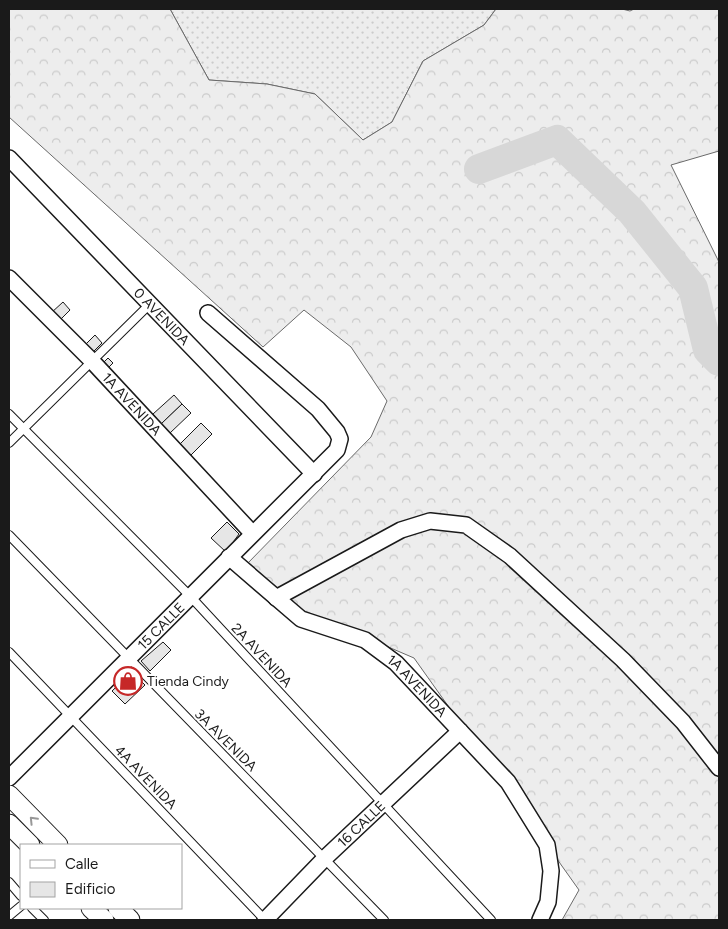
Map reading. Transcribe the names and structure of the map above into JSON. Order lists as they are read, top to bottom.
{
  "streets": {
    "street": [
      "0 AVENIDA",
      "1A AVENIDA",
      "15 CALLE",
      "16 CALLE"
    ],
    "lane": ["2A AVENIDA", "3A AVENIDA", "4A AVENIDA"]
  },
  "crossings": [
    ["0 AVENIDA", "15 CALLE"],
    ["1A AVENIDA", "15 CALLE"],
    ["1A AVENIDA", "16 CALLE"],
    ["15 CALLE", "2A AVENIDA"],
    ["15 CALLE", "3A AVENIDA"],
    ["15 CALLE", "4A AVENIDA"],
    ["2A AVENIDA", "16 CALLE"],
    ["3A AVENIDA", "16 CALLE"],
    ["4A AVENIDA", "16 CALLE"]
  ],
  "places": {
    "shop": ["Tienda Cindy"]
  },
  "legend": ["Calle", "Edificio"]
}
